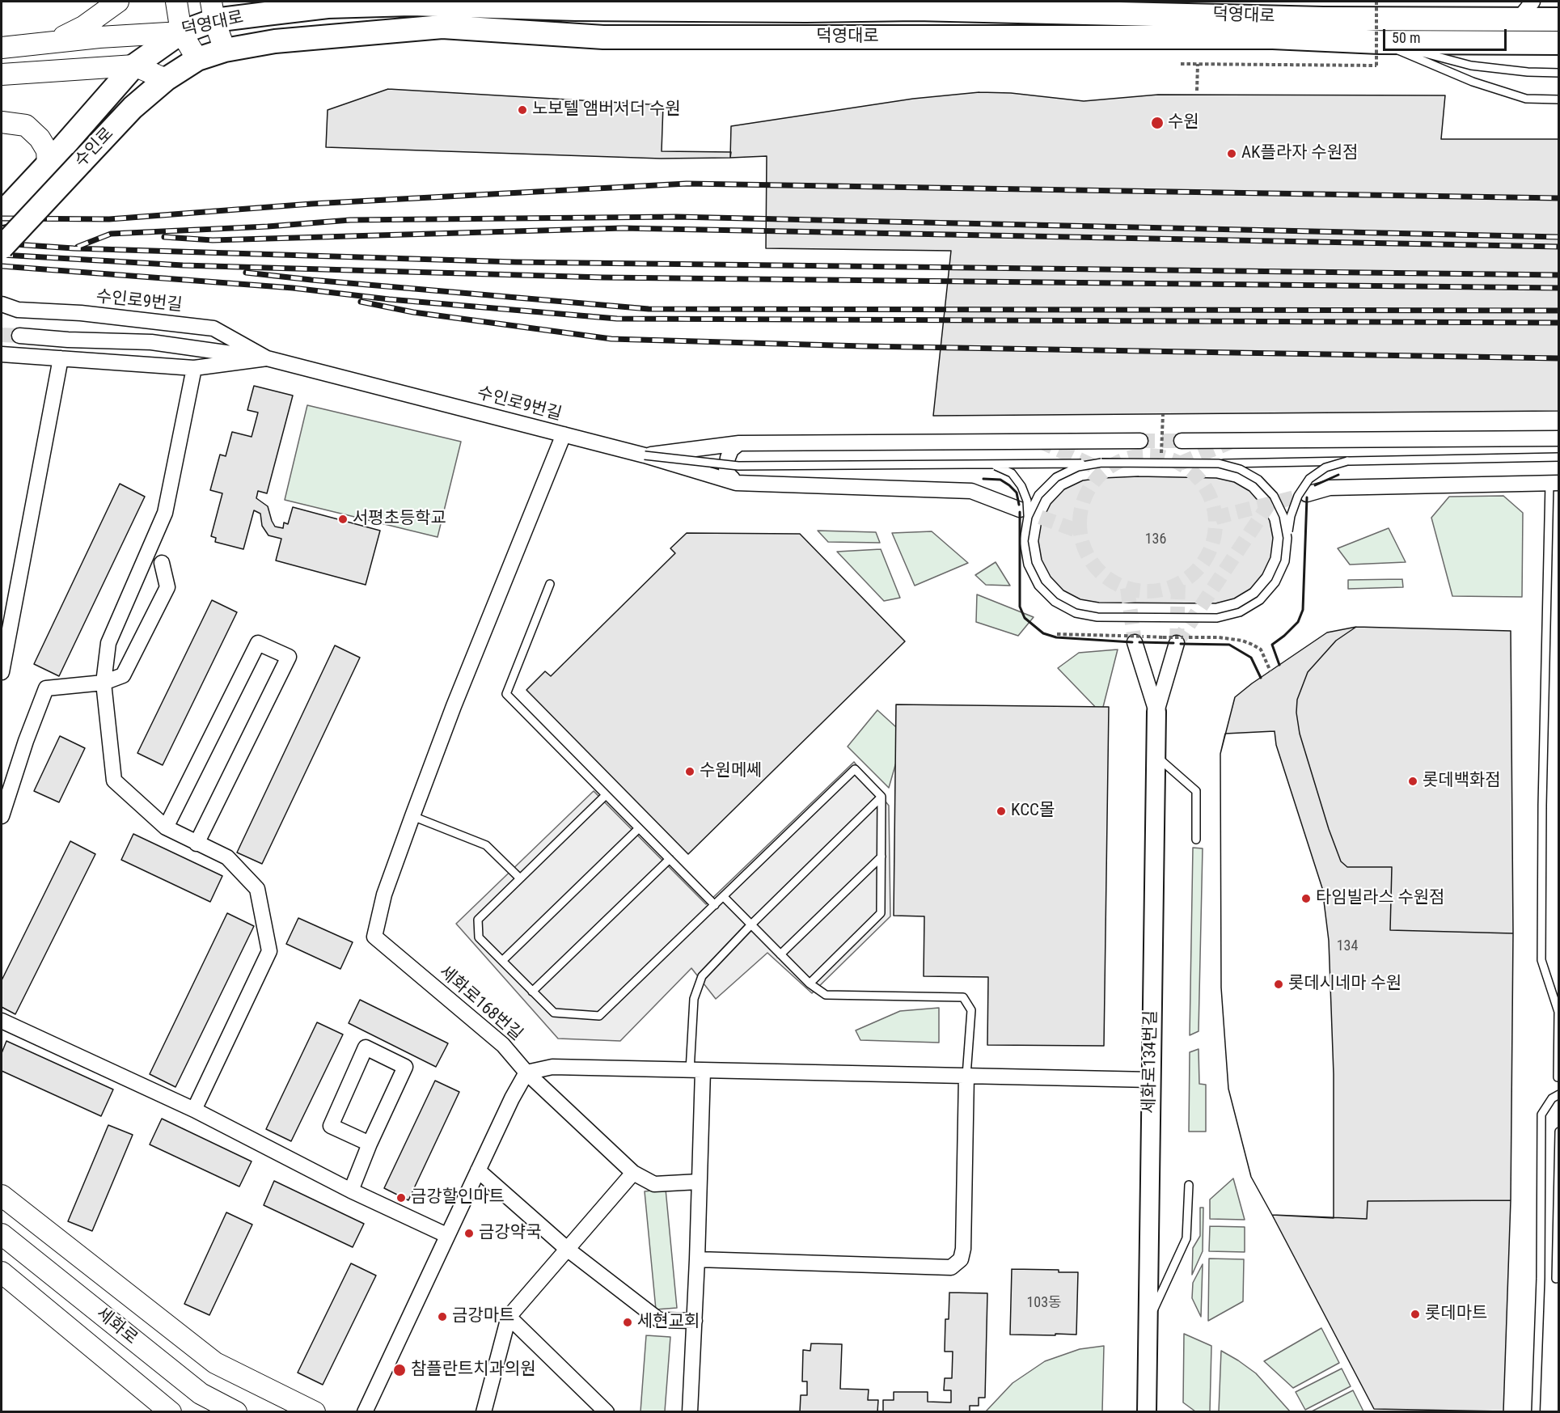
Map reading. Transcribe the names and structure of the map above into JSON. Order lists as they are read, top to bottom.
{
  "streets": {
    "main road": ["덕영대로", "수인로", "세화로"],
    "street": ["수인로9번길", "세화로168번길", "세화로134번길"]
  },
  "crossings": [
    ["덕영대로", "수인로"],
    ["수인로9번길", "세화로168번길"]
  ],
  "places": [
    "노보텔 앰버서더 수원",
    "수원",
    "AK플라자 수원점",
    "서평초등학교",
    "수원메쎄",
    "롯데백화점",
    "KCC몰",
    "타임빌라스 수원점",
    "롯데시네마 수원",
    "금강할인마트",
    "금강약국",
    "롯데마트",
    "금강마트",
    "세현교회",
    "참플란트치과의원"
  ],
  "house_numbers": ["136", "134", "103동"],
  "scale_bar": "50 m"
}
